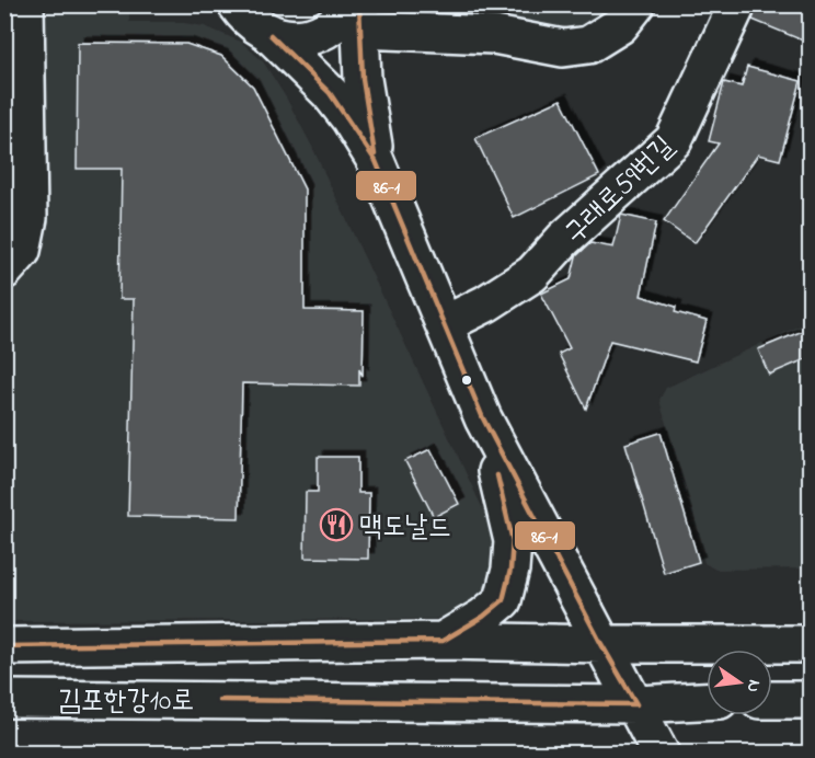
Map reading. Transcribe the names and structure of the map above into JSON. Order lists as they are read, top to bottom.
{
  "streets": {
    "street": ["구래로59번길", "김포한강10로"]
  },
  "places": {
    "restaurant": ["맥도날드"]
  },
  "lines": ["transit line 86-1"],
  "north": "right"
}
